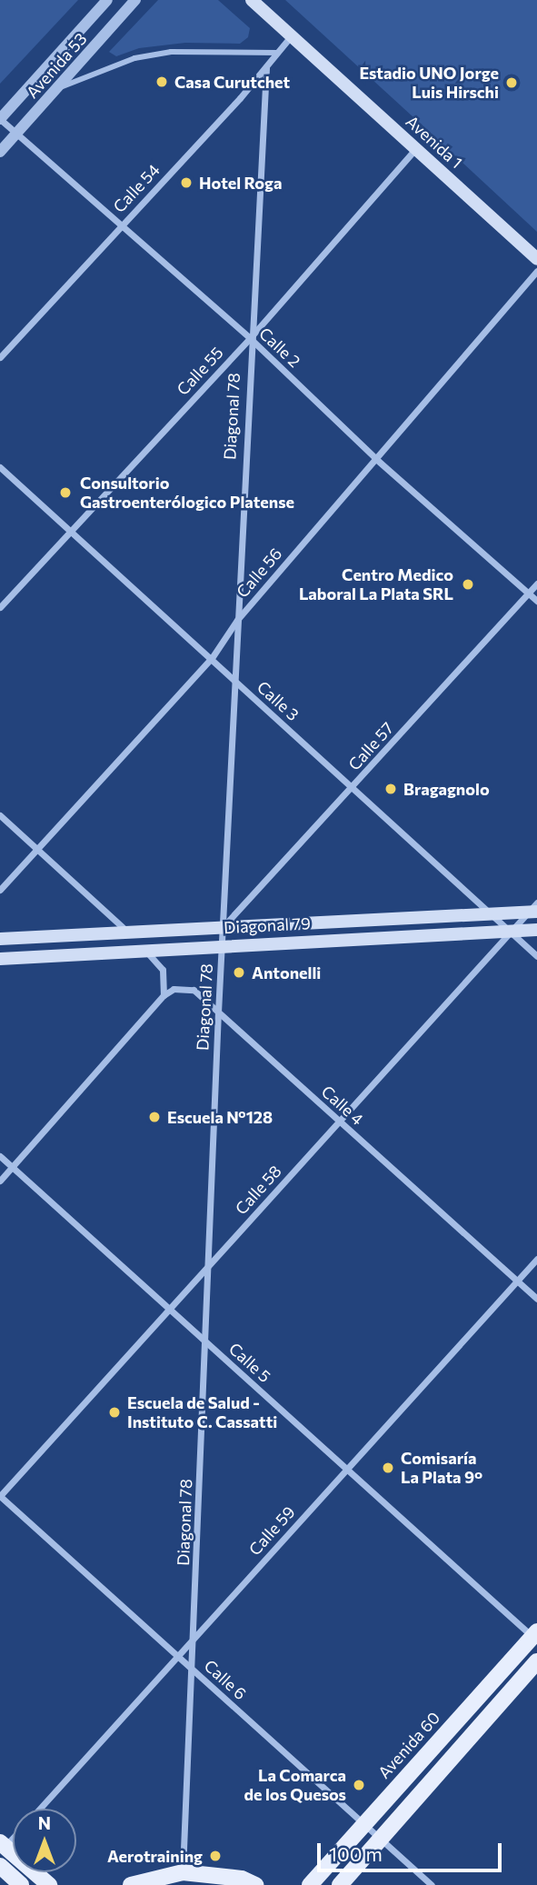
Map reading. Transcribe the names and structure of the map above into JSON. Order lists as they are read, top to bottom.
{
  "streets": {
    "main road": ["Avenida 1", "Diagonal 79", "Avenida 60"],
    "street": [
      "Avenida 53",
      "Calle 54",
      "Calle 2",
      "Calle 55",
      "Diagonal 78",
      "Calle 56",
      "Calle 3",
      "Calle 57",
      "Calle 4",
      "Calle 58",
      "Calle 5",
      "Calle 59",
      "Calle 6"
    ]
  },
  "crossings": [
    ["Avenida 53", "Calle 2"],
    ["Avenida 1", "Calle 54"],
    ["Avenida 1", "Calle 55"],
    ["Calle 54", "Calle 2"],
    ["Calle 54", "Diagonal 78"],
    ["Calle 2", "Calle 55"],
    ["Calle 2", "Diagonal 78"],
    ["Calle 2", "Calle 56"],
    ["Calle 2", "Calle 57"],
    ["Calle 55", "Diagonal 78"],
    ["Calle 55", "Calle 3"],
    ["Diagonal 78", "Calle 56"],
    ["Diagonal 78", "Calle 3"],
    ["Diagonal 78", "Calle 57"],
    ["Diagonal 78", "Diagonal 79"],
    ["Diagonal 78", "Calle 4"],
    ["Diagonal 78", "Calle 58"],
    ["Diagonal 78", "Calle 5"],
    ["Diagonal 78", "Calle 59"],
    ["Diagonal 78", "Calle 6"],
    ["Calle 56", "Calle 3"],
    ["Calle 3", "Calle 57"],
    ["Calle 3", "Diagonal 79"],
    ["Calle 3", "Calle 58"],
    ["Calle 57", "Diagonal 79"],
    ["Diagonal 79", "Calle 58"],
    ["Calle 4", "Calle 58"],
    ["Calle 4", "Calle 59"],
    ["Calle 58", "Calle 5"],
    ["Calle 58", "Calle 6"],
    ["Calle 5", "Calle 59"],
    ["Calle 5", "Avenida 60"],
    ["Calle 59", "Calle 6"],
    ["Calle 6", "Avenida 60"]
  ],
  "places": [
    "Casa Curutchet",
    "Estadio UNO Jorge Luis Hirschi",
    "Hotel Roga",
    "Consultorio Gastroenterólogico Platense",
    "Centro Medico Laboral La Plata SRL",
    "Bragagnolo",
    "Antonelli",
    "Escuela Nº128",
    "Escuela de Salud - Instituto C. Cassatti",
    "Comisaría La Plata 9°",
    "La Comarca de los Quesos",
    "Aerotraining"
  ],
  "scale_bar": "100 m",
  "north": "top"
}
